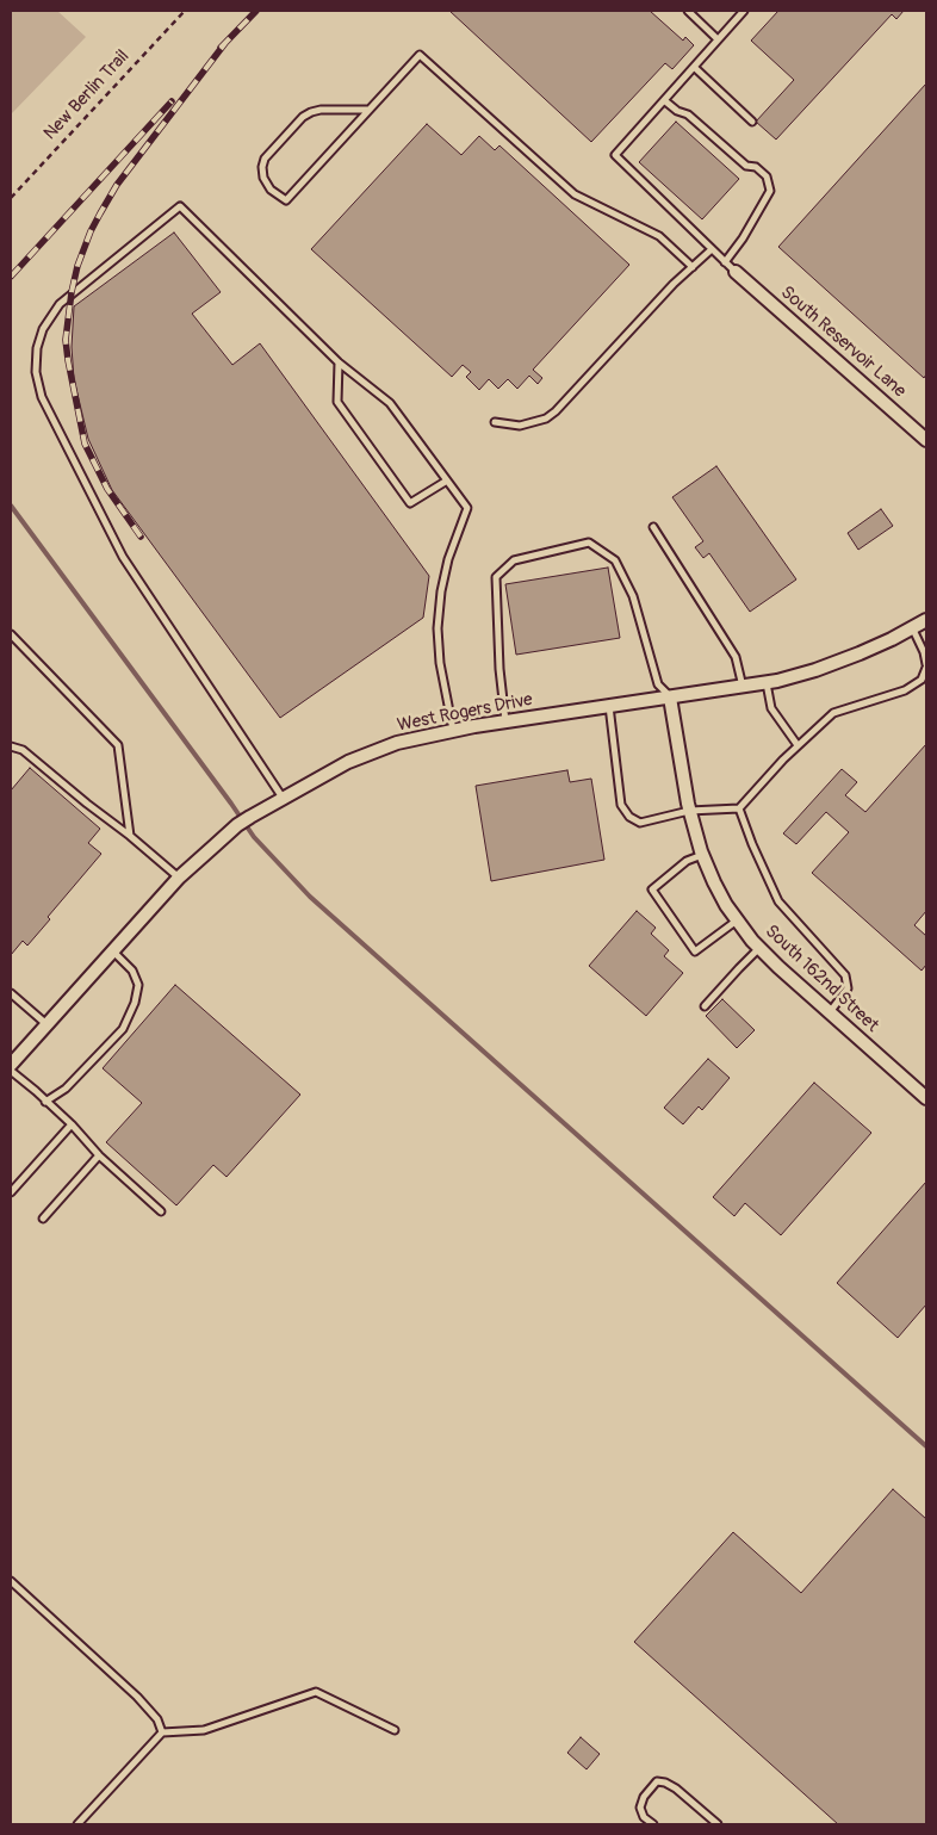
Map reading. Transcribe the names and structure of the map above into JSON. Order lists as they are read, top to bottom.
{
  "streets": {
    "street": ["South Reservoir Lane", "West Rogers Drive", "South 162nd Street"],
    "path": ["New Berlin Trail"]
  },
  "crossings": [
    ["West Rogers Drive", "South 162nd Street"]
  ]
}
